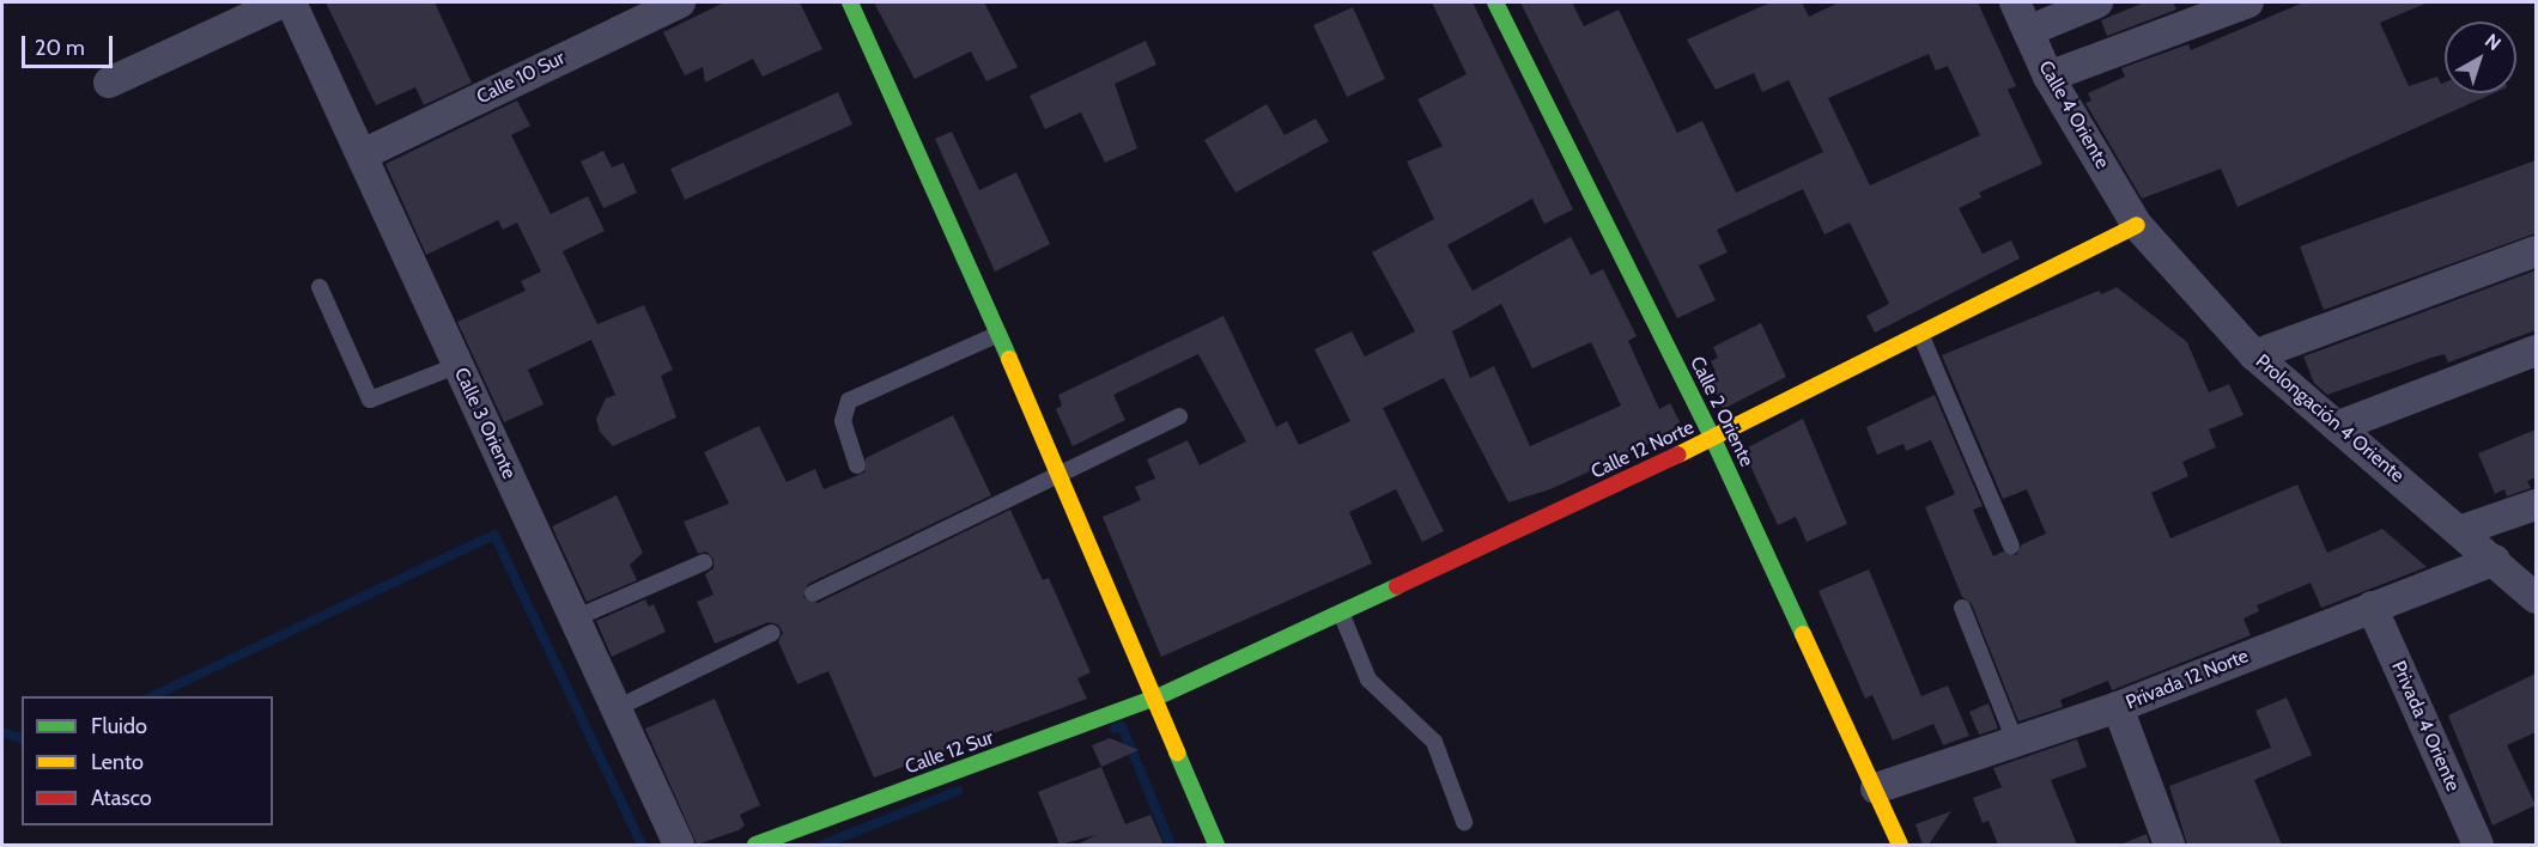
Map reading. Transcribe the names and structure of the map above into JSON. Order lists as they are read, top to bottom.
{
  "streets": {
    "street": [
      "Calle 10 Sur",
      "Calle 4 Oriente",
      "Calle 2 Oriente",
      "Prolongación 4 Oriente",
      "Calle 3 Oriente",
      "Calle 12 Norte",
      "Privada 12 Norte",
      "Privada 4 Oriente",
      "Calle 12 Sur"
    ]
  },
  "crossings": [
    ["Calle 10 Sur", "Calle 3 Oriente"],
    ["Calle 4 Oriente", "Prolongación 4 Oriente"],
    ["Calle 4 Oriente", "Calle 12 Norte"],
    ["Calle 2 Oriente", "Calle 12 Norte"],
    ["Calle 2 Oriente", "Privada 12 Norte"],
    ["Prolongación 4 Oriente", "Calle 12 Norte"],
    ["Prolongación 4 Oriente", "Privada 12 Norte"],
    ["Calle 12 Norte", "Calle 12 Sur"],
    ["Privada 12 Norte", "Privada 4 Oriente"]
  ],
  "legend": ["Fluido", "Lento", "Atasco"],
  "scale_bar": "20 m",
  "north": "top right"
}
